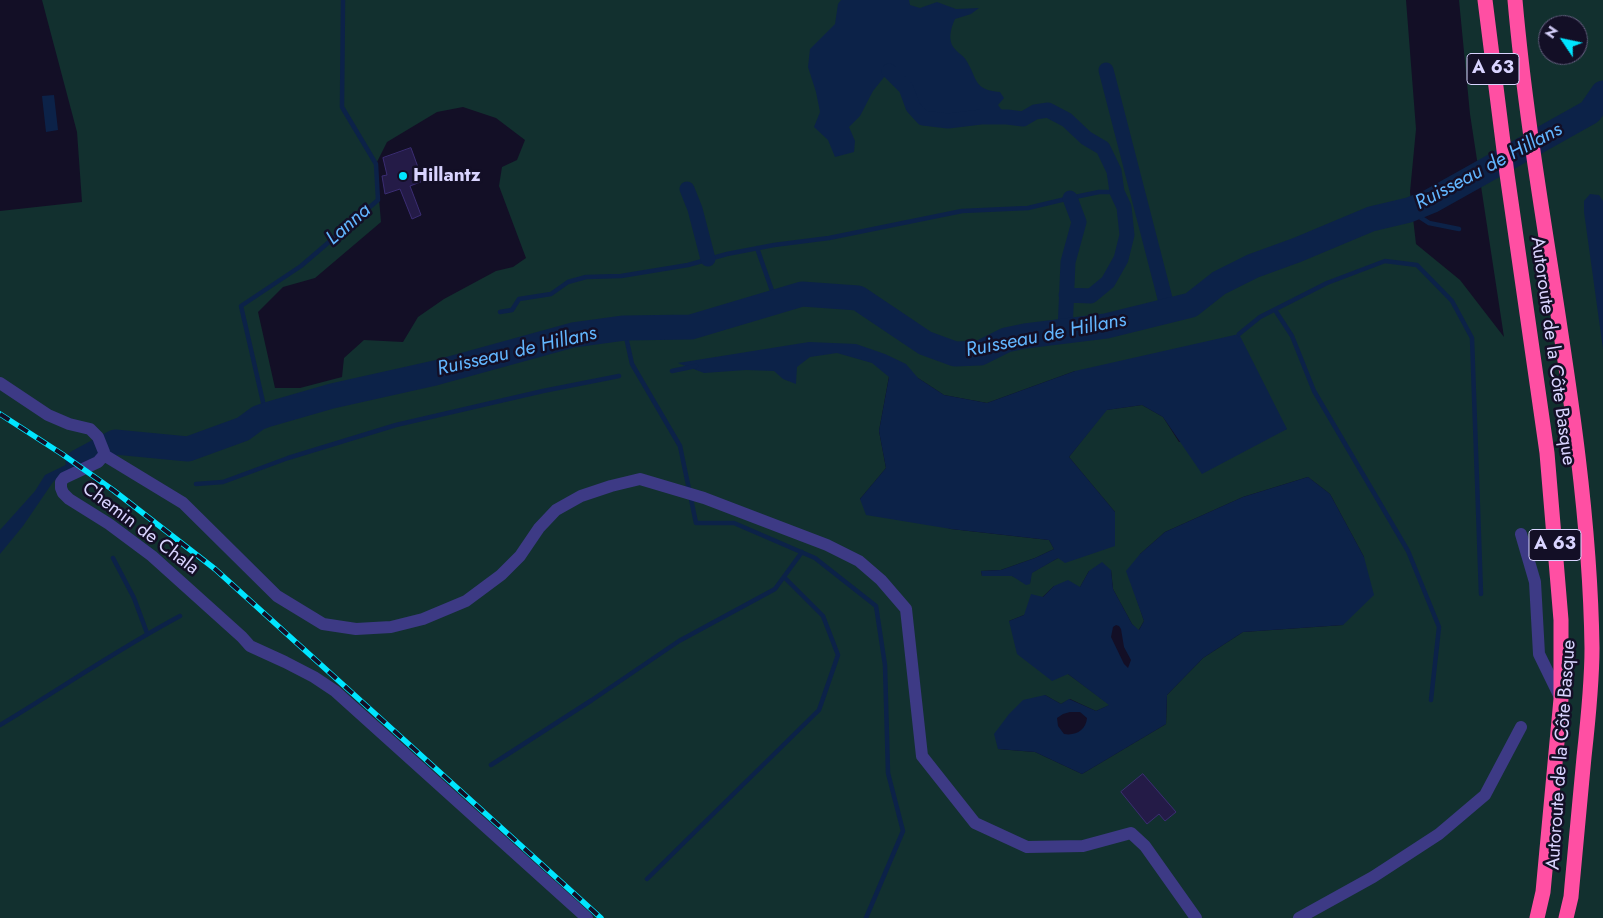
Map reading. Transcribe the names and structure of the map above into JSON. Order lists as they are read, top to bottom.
{
  "streets": {
    "highway": ["A 63", "Autoroute de la Côte Basque"],
    "street": ["Chemin de Chala"]
  },
  "water": ["Ruisseau de Hillans", "Lanna"],
  "places": ["Hillantz"],
  "north": "top left"
}
